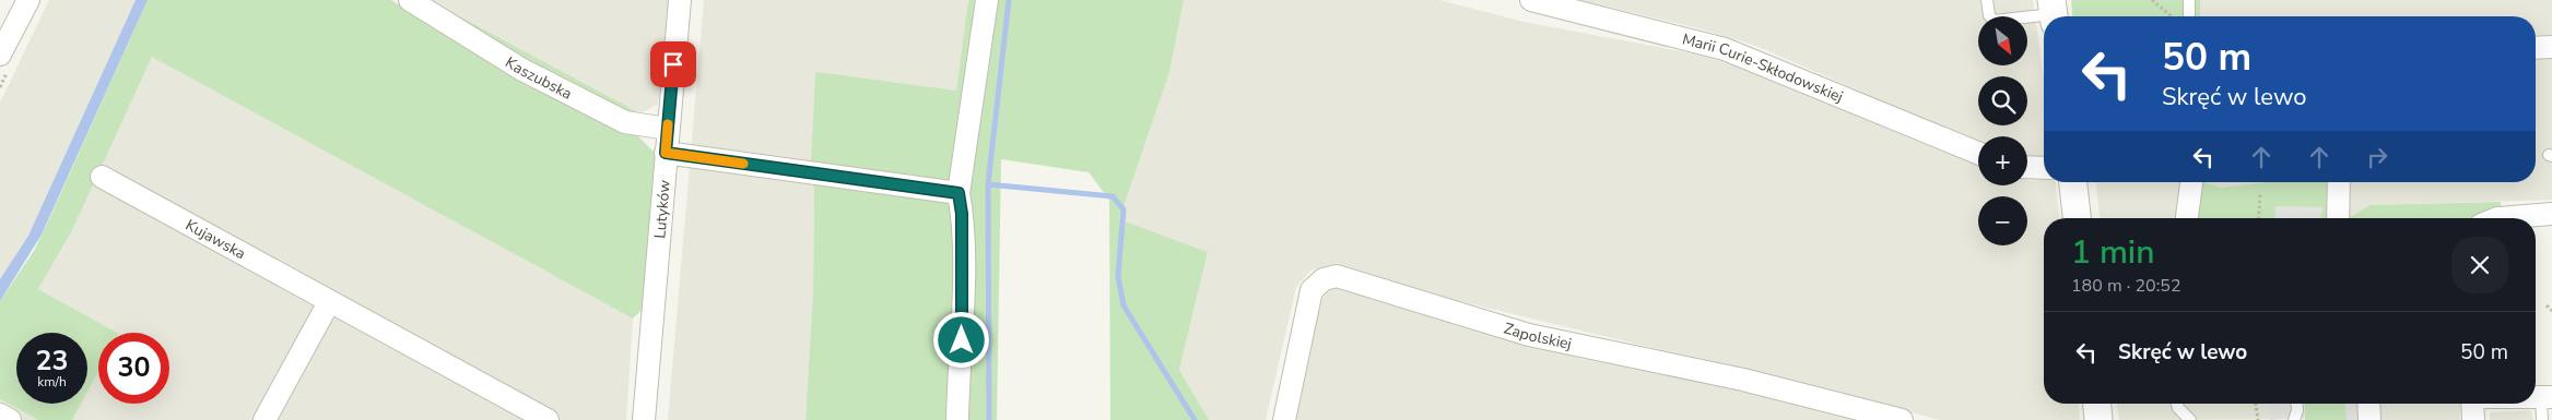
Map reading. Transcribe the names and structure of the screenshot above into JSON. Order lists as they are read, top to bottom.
{
  "streets": {
    "street": [
      "Marii Curie-Skłodowskiej",
      "Kaszubska",
      "Lutyków",
      "Kujawska",
      "Zapolskiej"
    ]
  },
  "crossings": [
    ["Kaszubska", "Lutyków"]
  ],
  "north": "bottom right",
  "page": {
    "map_buttons": ["+", "−"],
    "turn": ["50 m", "Skręć w lewo"],
    "heading": ["1 min", "180 m · 20:52"],
    "list": [
      {
        "name": "Skręć w lewo",
        "value": "50 m"
      }
    ],
    "speed": "23 km/h",
    "limit": "30"
  }
}
